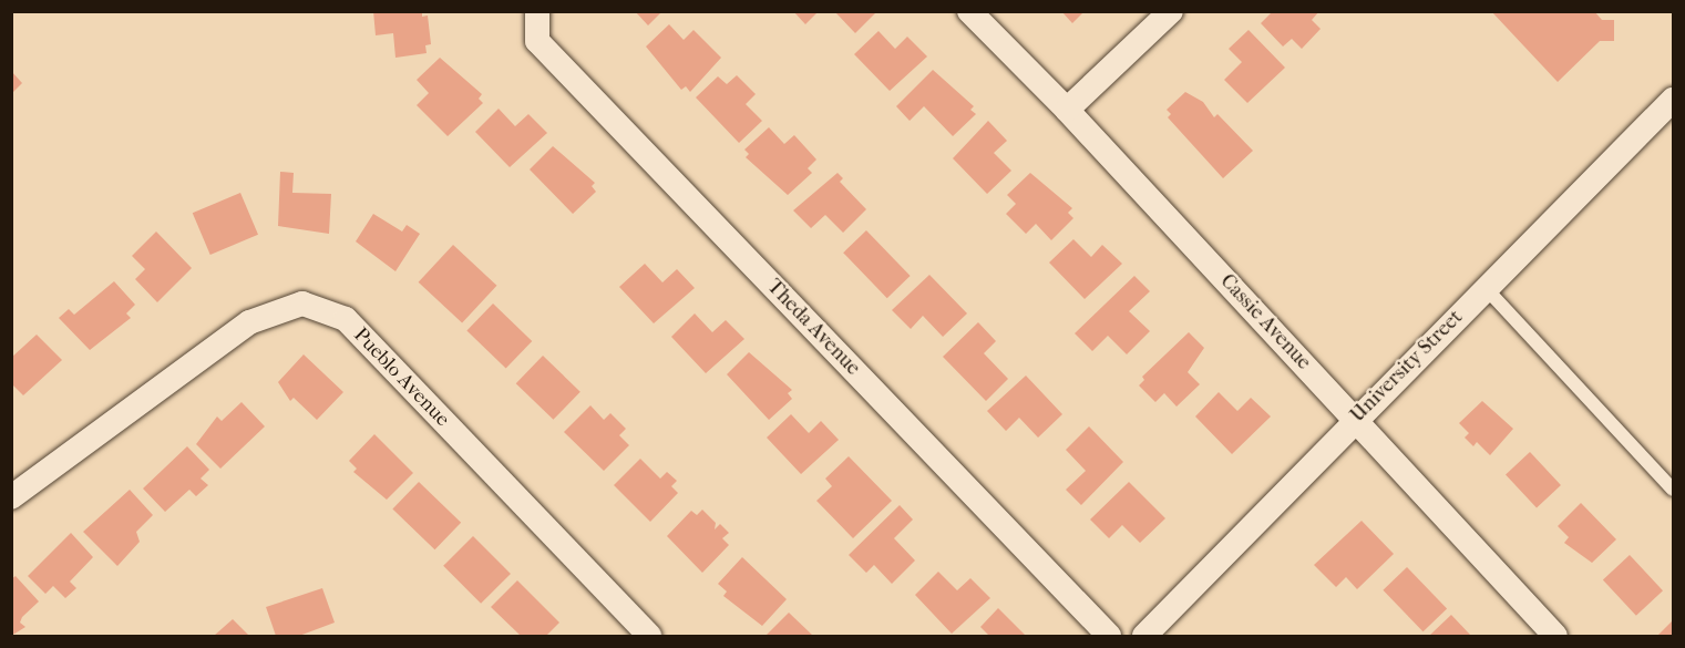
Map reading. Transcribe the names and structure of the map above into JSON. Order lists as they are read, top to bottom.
{
  "streets": {
    "street": [
      "Cassie Avenue",
      "Theda Avenue",
      "University Street",
      "Pueblo Avenue"
    ]
  },
  "crossings": [
    ["Cassie Avenue", "University Street"]
  ]
}
